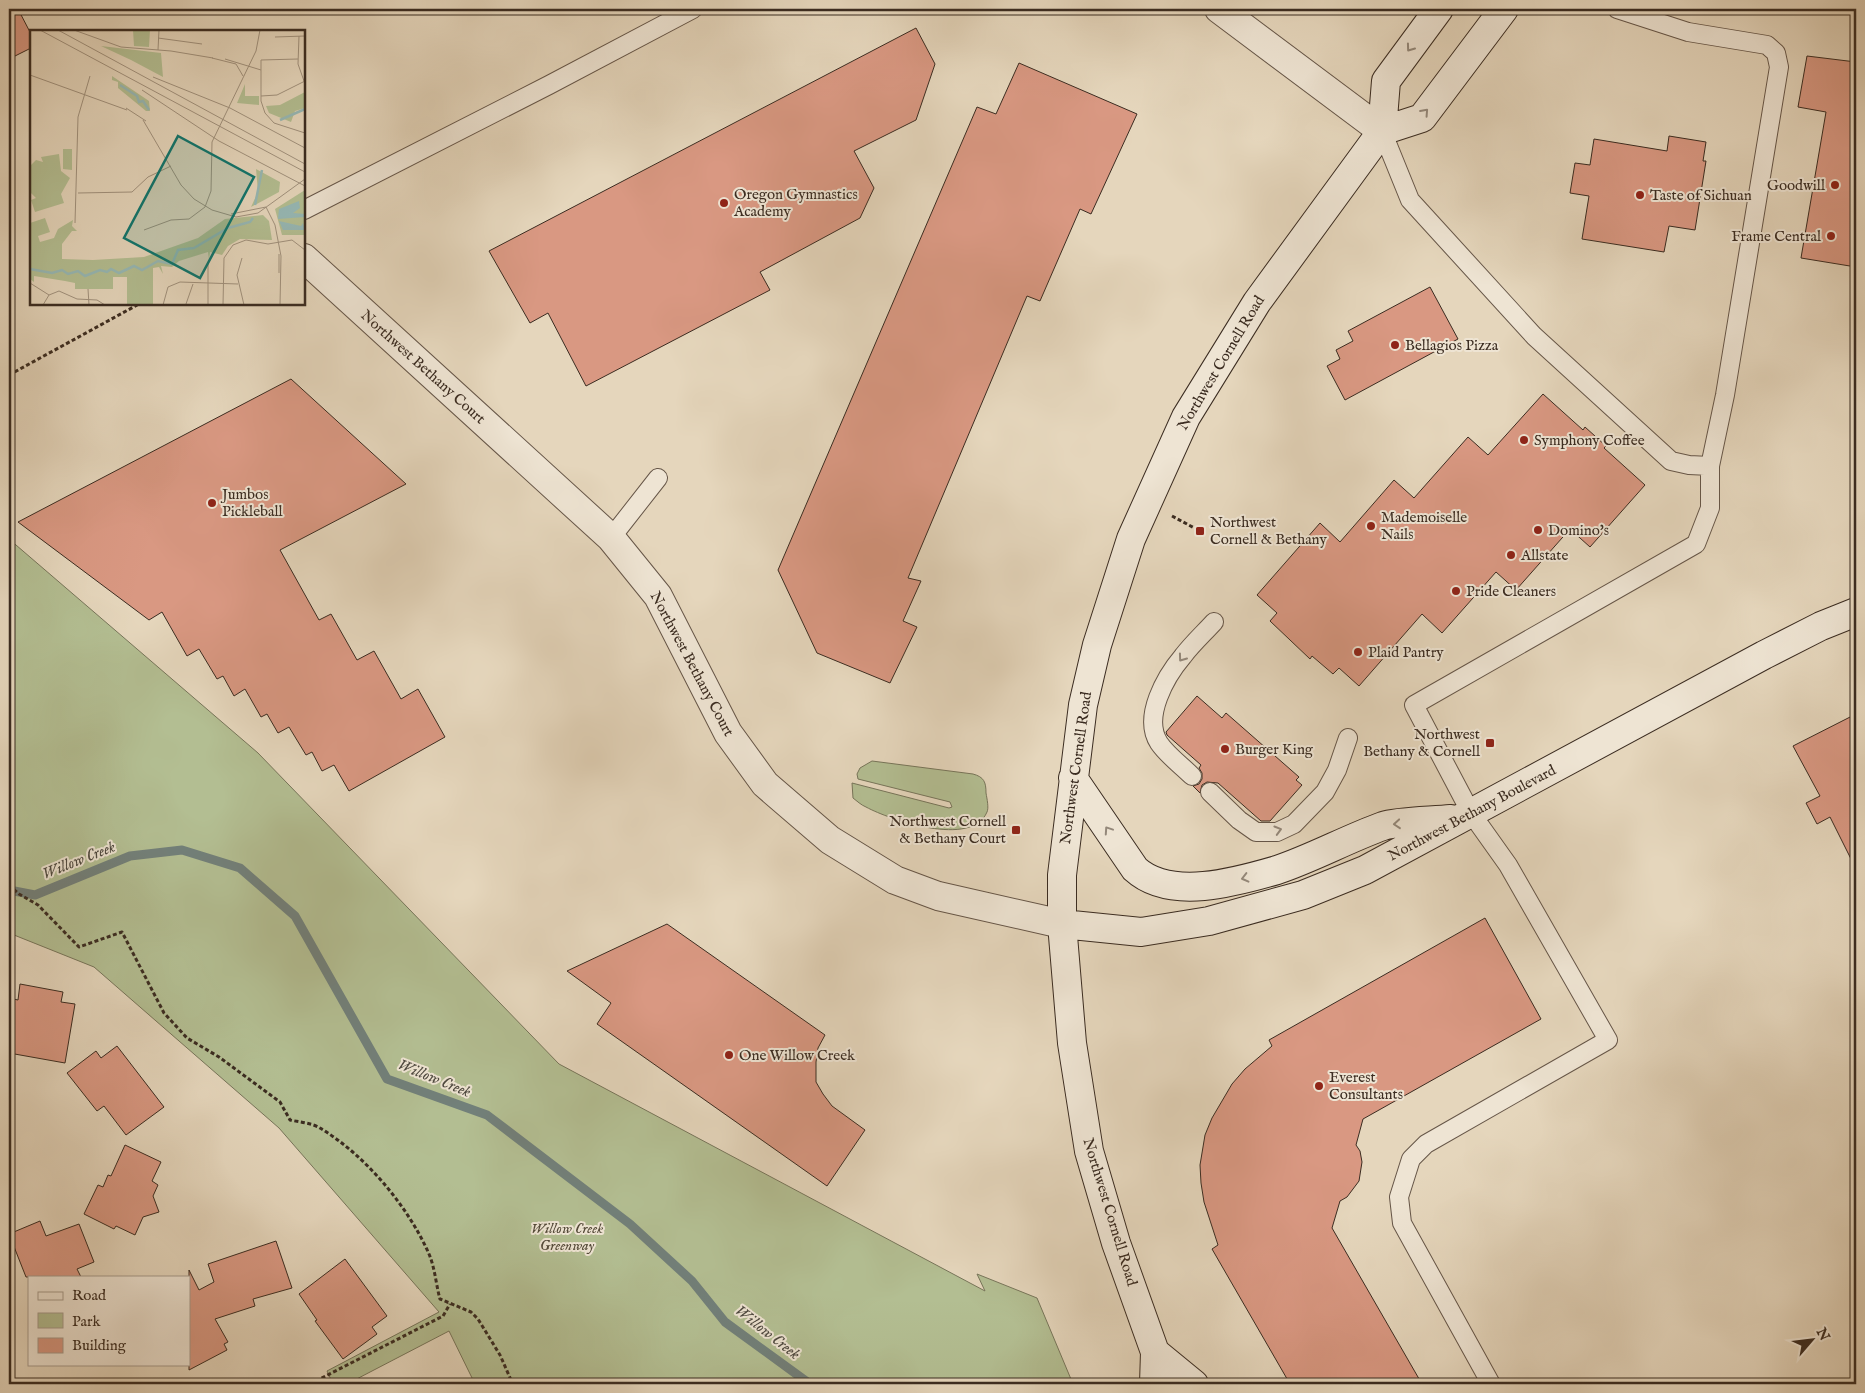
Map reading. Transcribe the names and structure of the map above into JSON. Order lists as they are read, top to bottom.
{
  "streets": {
    "main road": ["Northwest Cornell Road", "Northwest Bethany Court", "Northwest Bethany Boulevard"]
  },
  "crossings": [
    ["Northwest Cornell Road", "Northwest Bethany Court"],
    ["Northwest Cornell Road", "Northwest Bethany Boulevard"],
    ["Northwest Bethany Court", "Northwest Bethany Boulevard"]
  ],
  "water": ["Willow Creek"],
  "parks": ["Willow Creek Greenway"],
  "places": {
    "other": [
      "Goodwill",
      "Taste of Sichuan",
      "Oregon Gymnastics Academy",
      "Frame Central",
      "Bellagios Pizza",
      "Symphony Coffee",
      "Jumbos Pickleball",
      "Mademoiselle Nails",
      "Domino's",
      "Allstate",
      "Pride Cleaners",
      "Plaid Pantry",
      "Burger King",
      "One Willow Creek",
      "Everest Consultants"
    ],
    "transit": ["Northwest Cornell & Bethany", "Northwest Bethany & Cornell", "Northwest Cornell & Bethany Court"]
  },
  "legend": ["Road", "Park", "Building"],
  "north": "top right"
}
